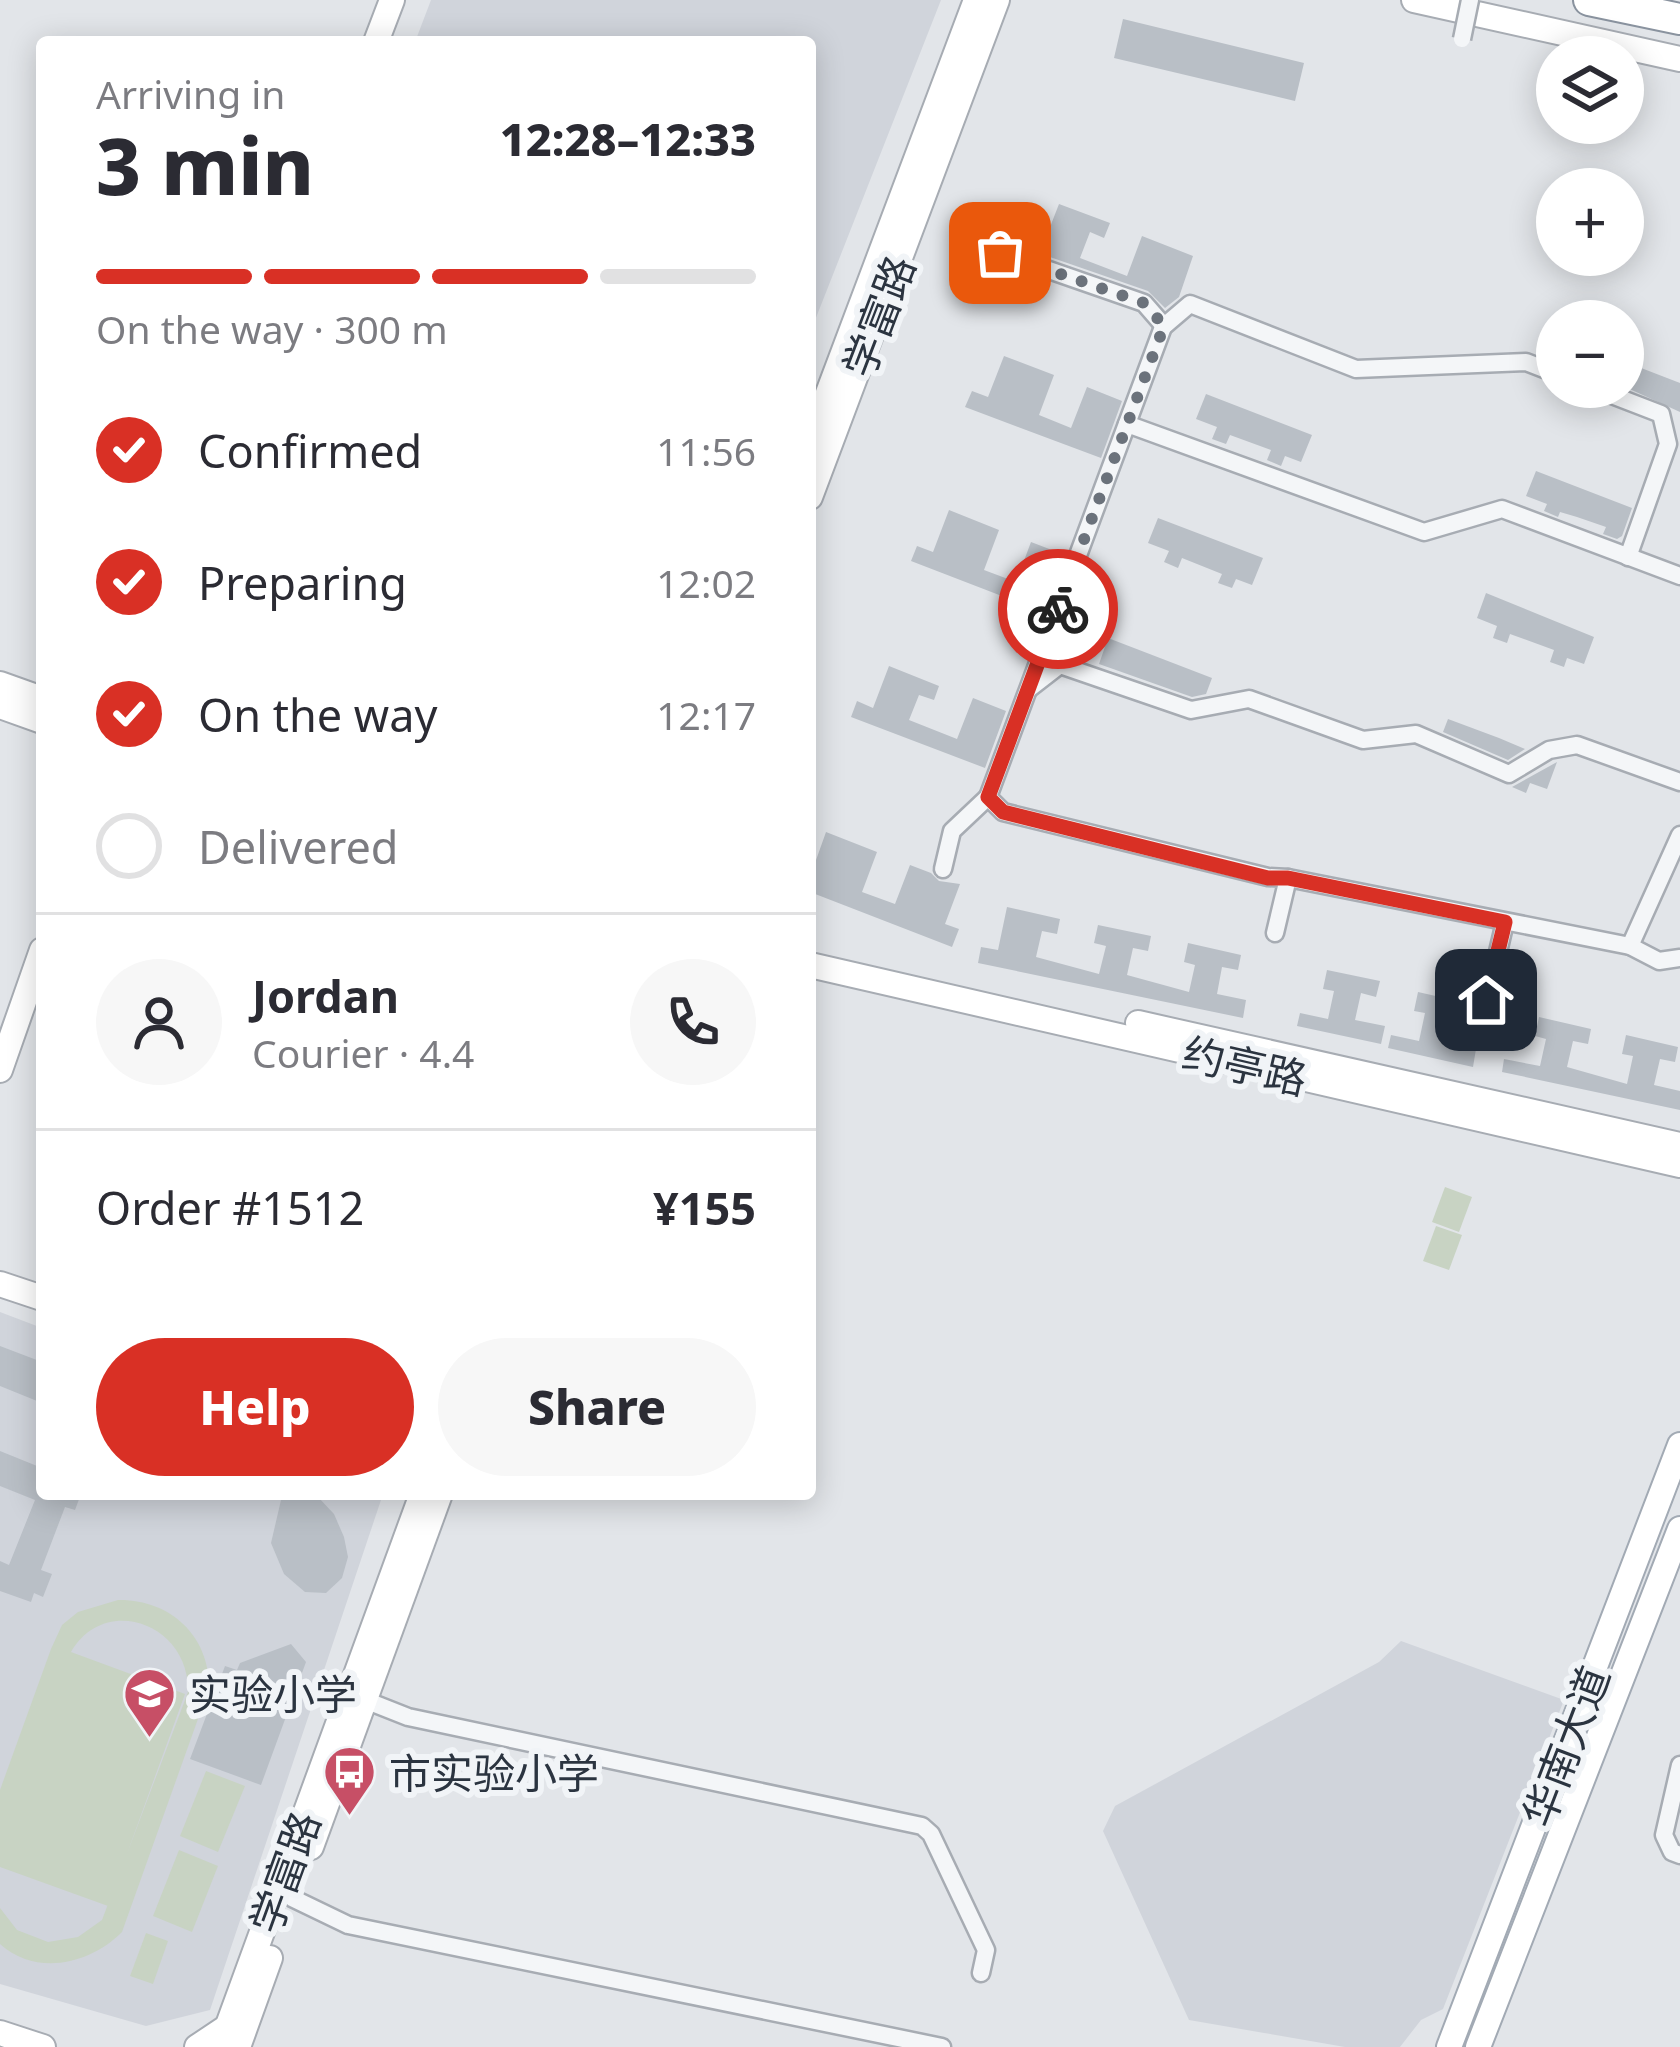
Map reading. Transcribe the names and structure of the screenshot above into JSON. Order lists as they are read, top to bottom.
{
  "streets": {
    "street": ["学富路", "约亭路", "华南大道"]
  },
  "places": {
    "school or university": ["实验小学"],
    "bus stop": ["市实验小学"]
  },
  "page": {
    "map_buttons": ["+", "−"],
    "heading": ["3 min", "Arriving in", "12:28–12:33"],
    "panel": [
      "Jordan",
      "Courier · 4.4",
      "Order #1512",
      "¥155"
    ],
    "bar": "On the way · 300 m",
    "list": [
      ["Confirmed", "11:56"],
      ["Preparing", "12:02"],
      ["On the way", "12:17"],
      "Delivered"
    ],
    "buttons": ["Help", "Share"]
  }
}
